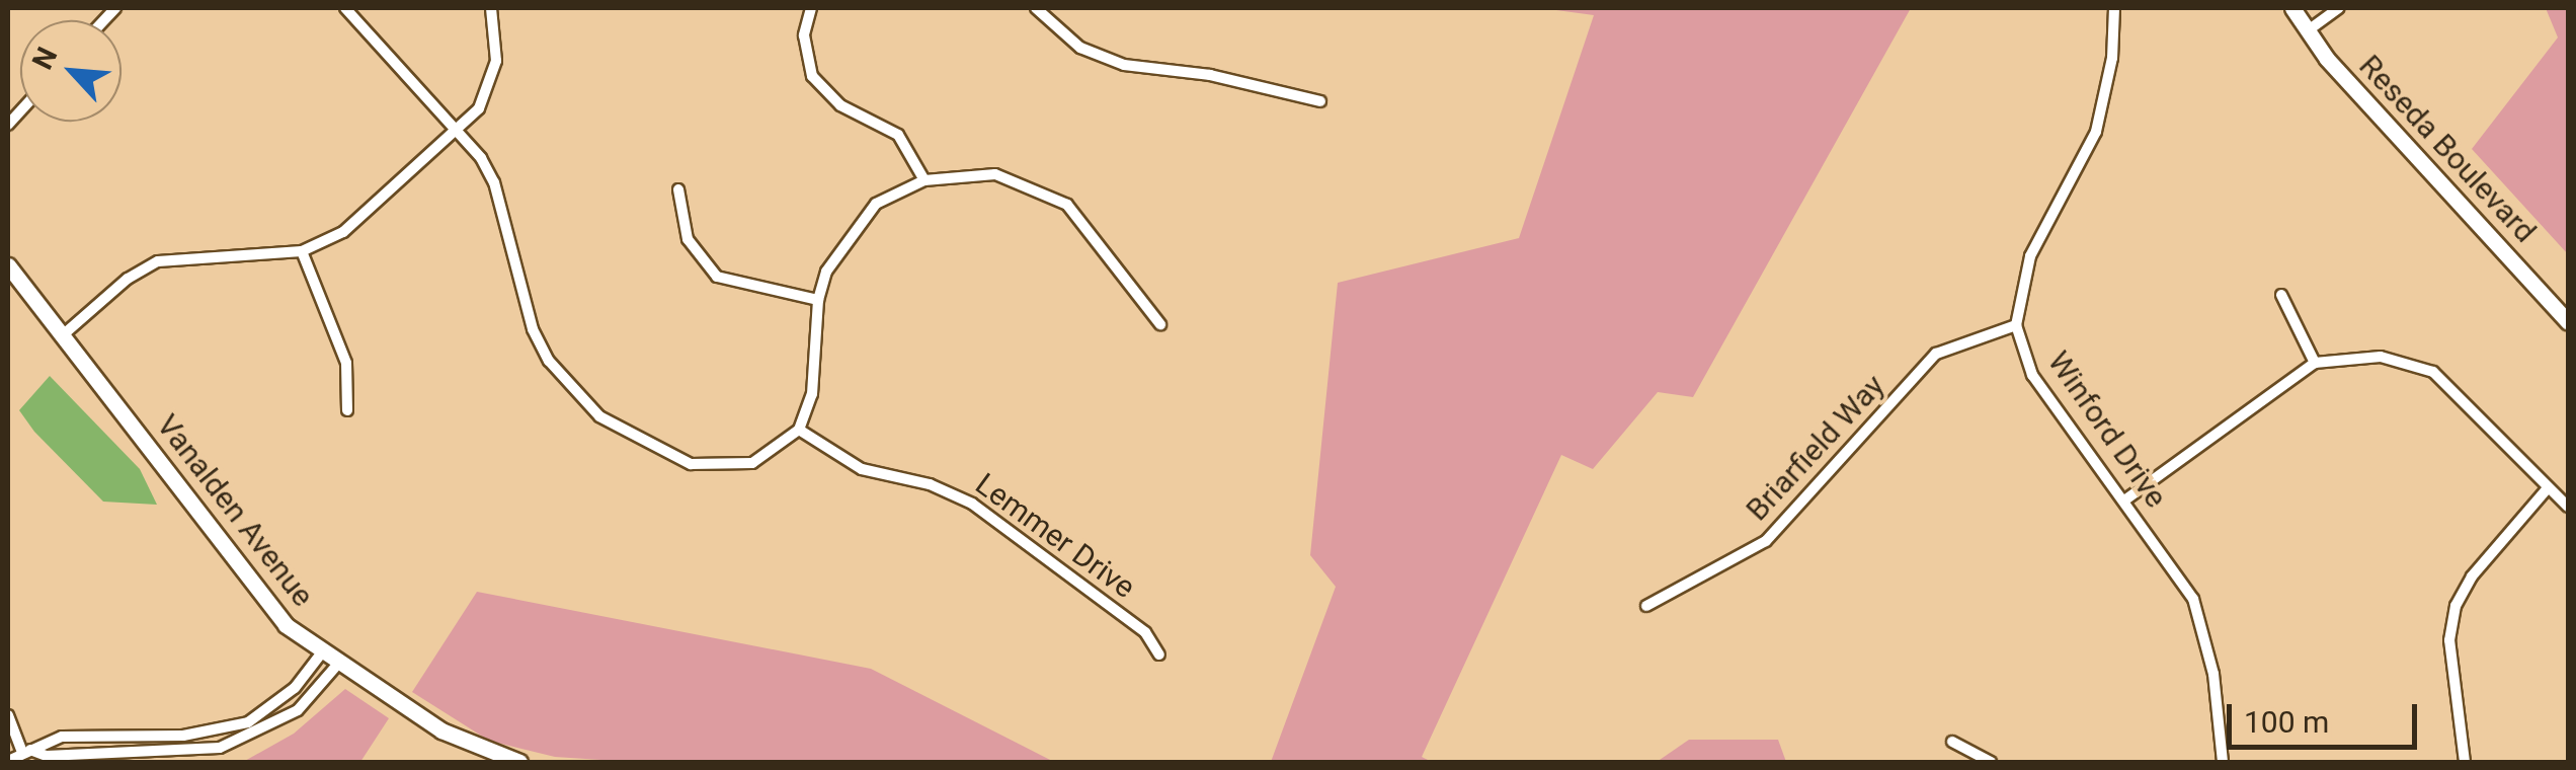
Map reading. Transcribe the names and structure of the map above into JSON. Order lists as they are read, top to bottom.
{
  "streets": {
    "main road": ["Reseda Boulevard", "Vanalden Avenue"],
    "street": ["Winford Drive", "Briarfield Way", "Lemmer Drive"]
  },
  "crossings": [
    ["Winford Drive", "Briarfield Way"]
  ],
  "scale_bar": "100 m",
  "north": "top left"
}
